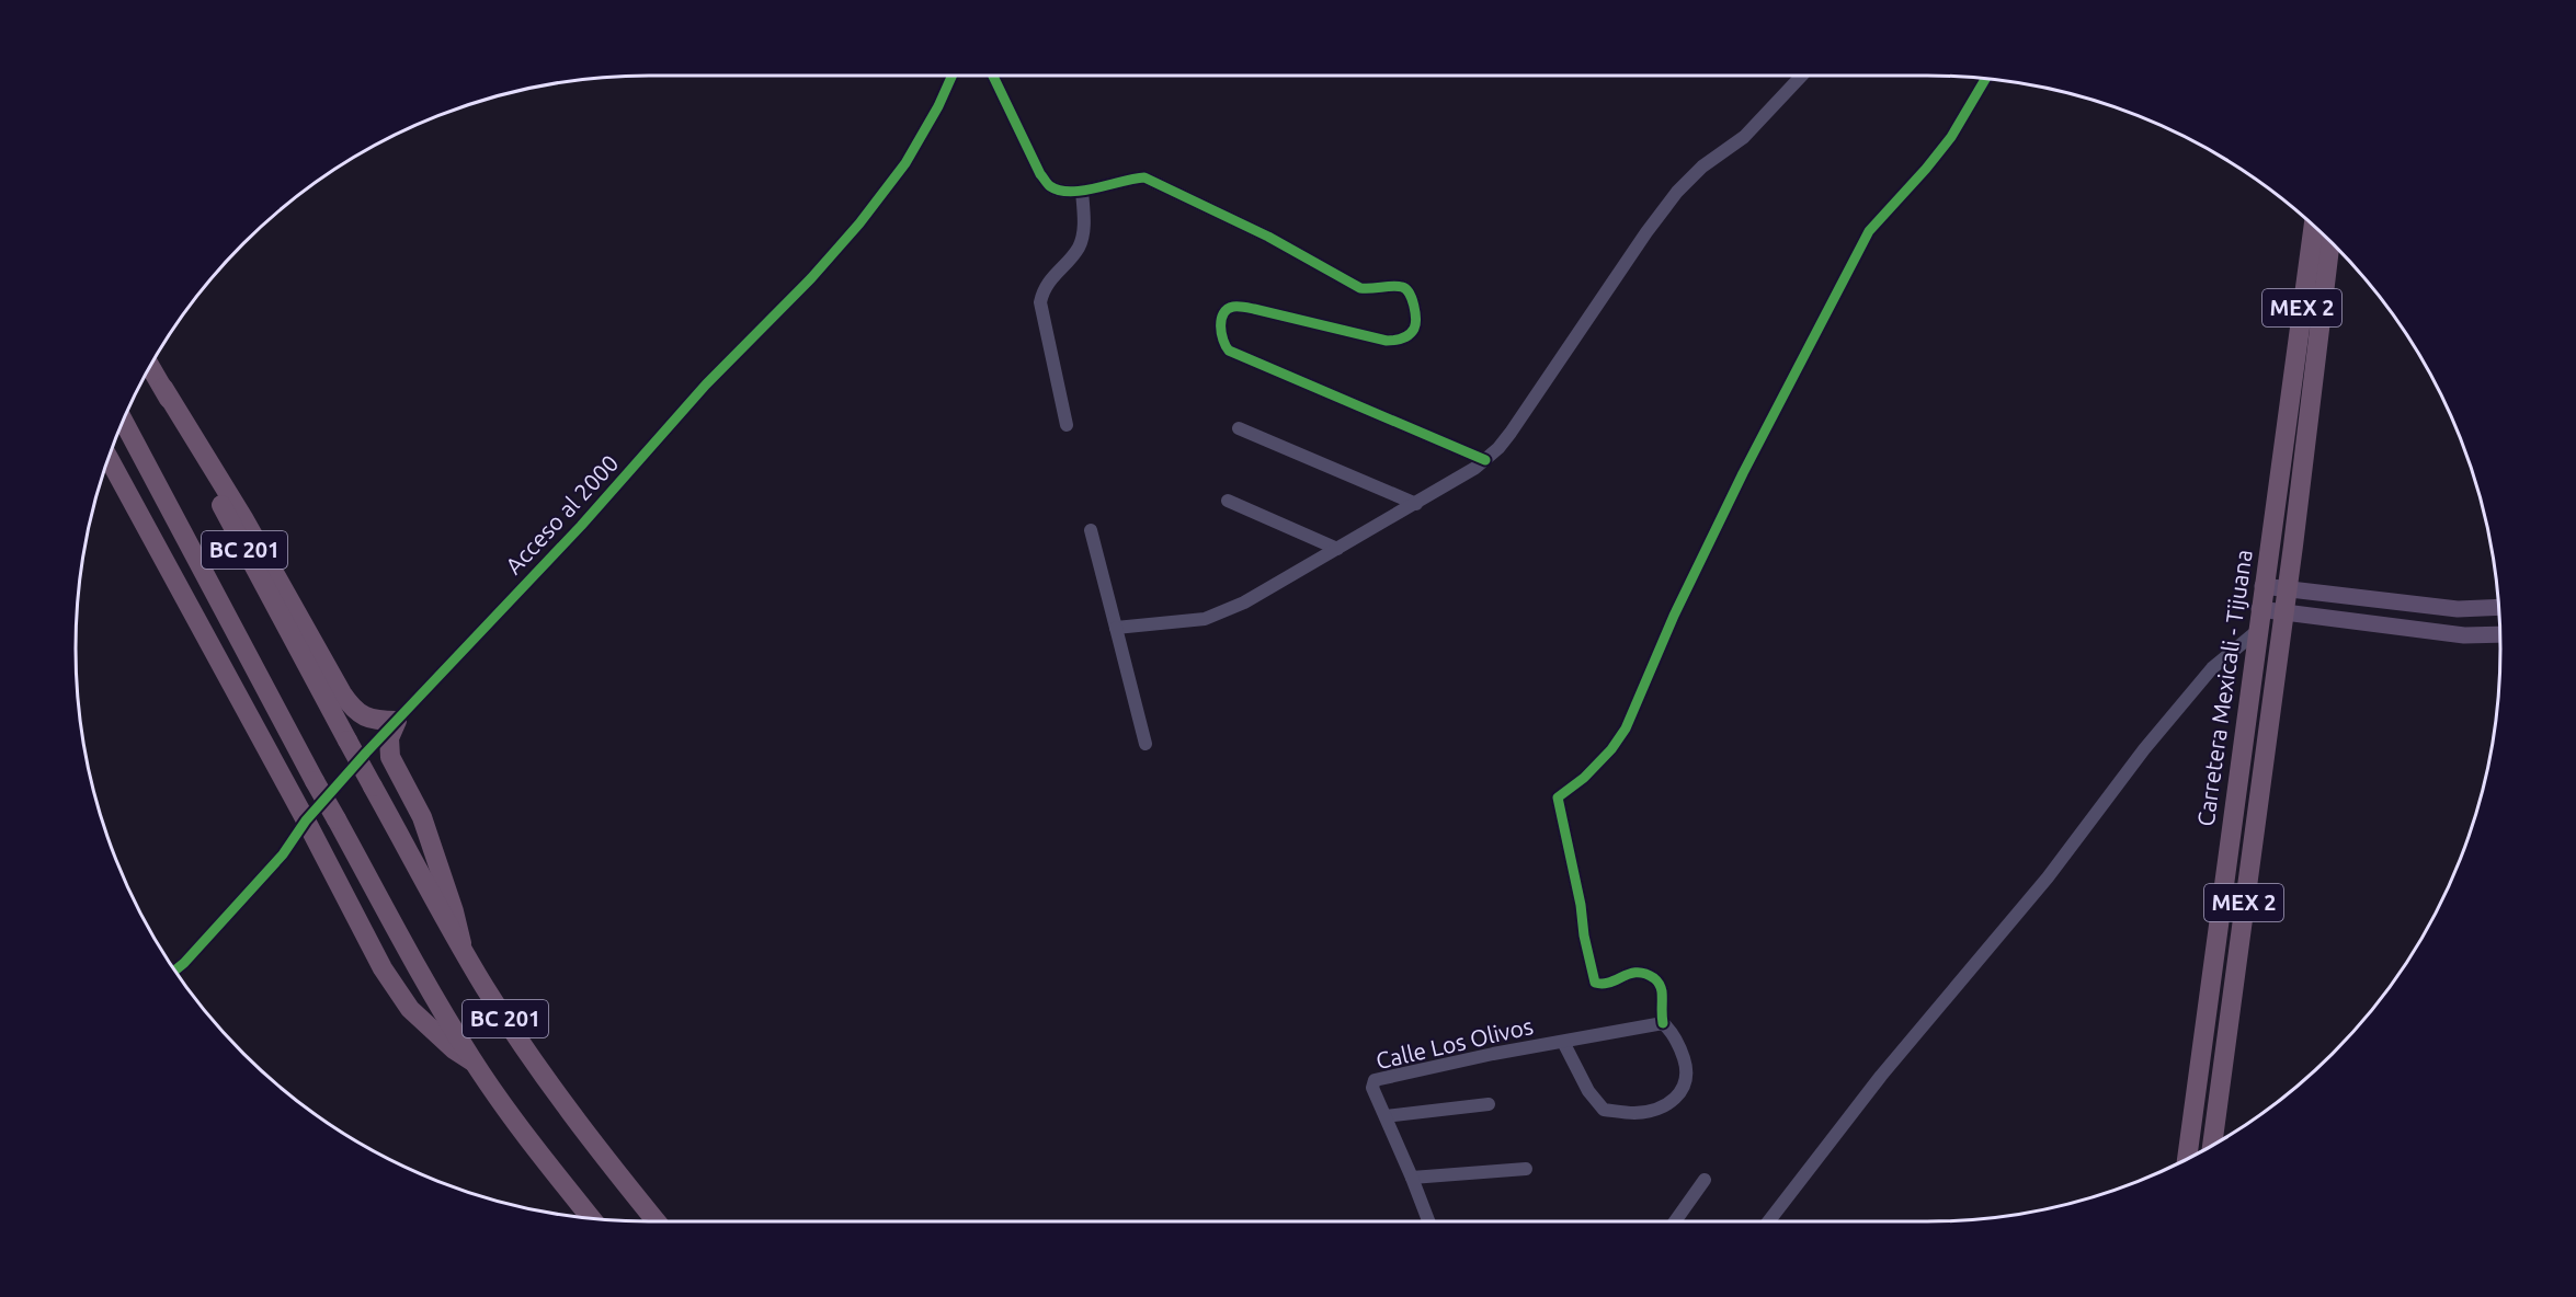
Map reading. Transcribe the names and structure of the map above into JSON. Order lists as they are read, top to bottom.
{
  "streets": {
    "highway": ["MEX 2", "BC 201", "Carretera Mexicali - Tijuana"],
    "street": ["Acceso al 2000", "Calle Los Olivos"]
  }
}
